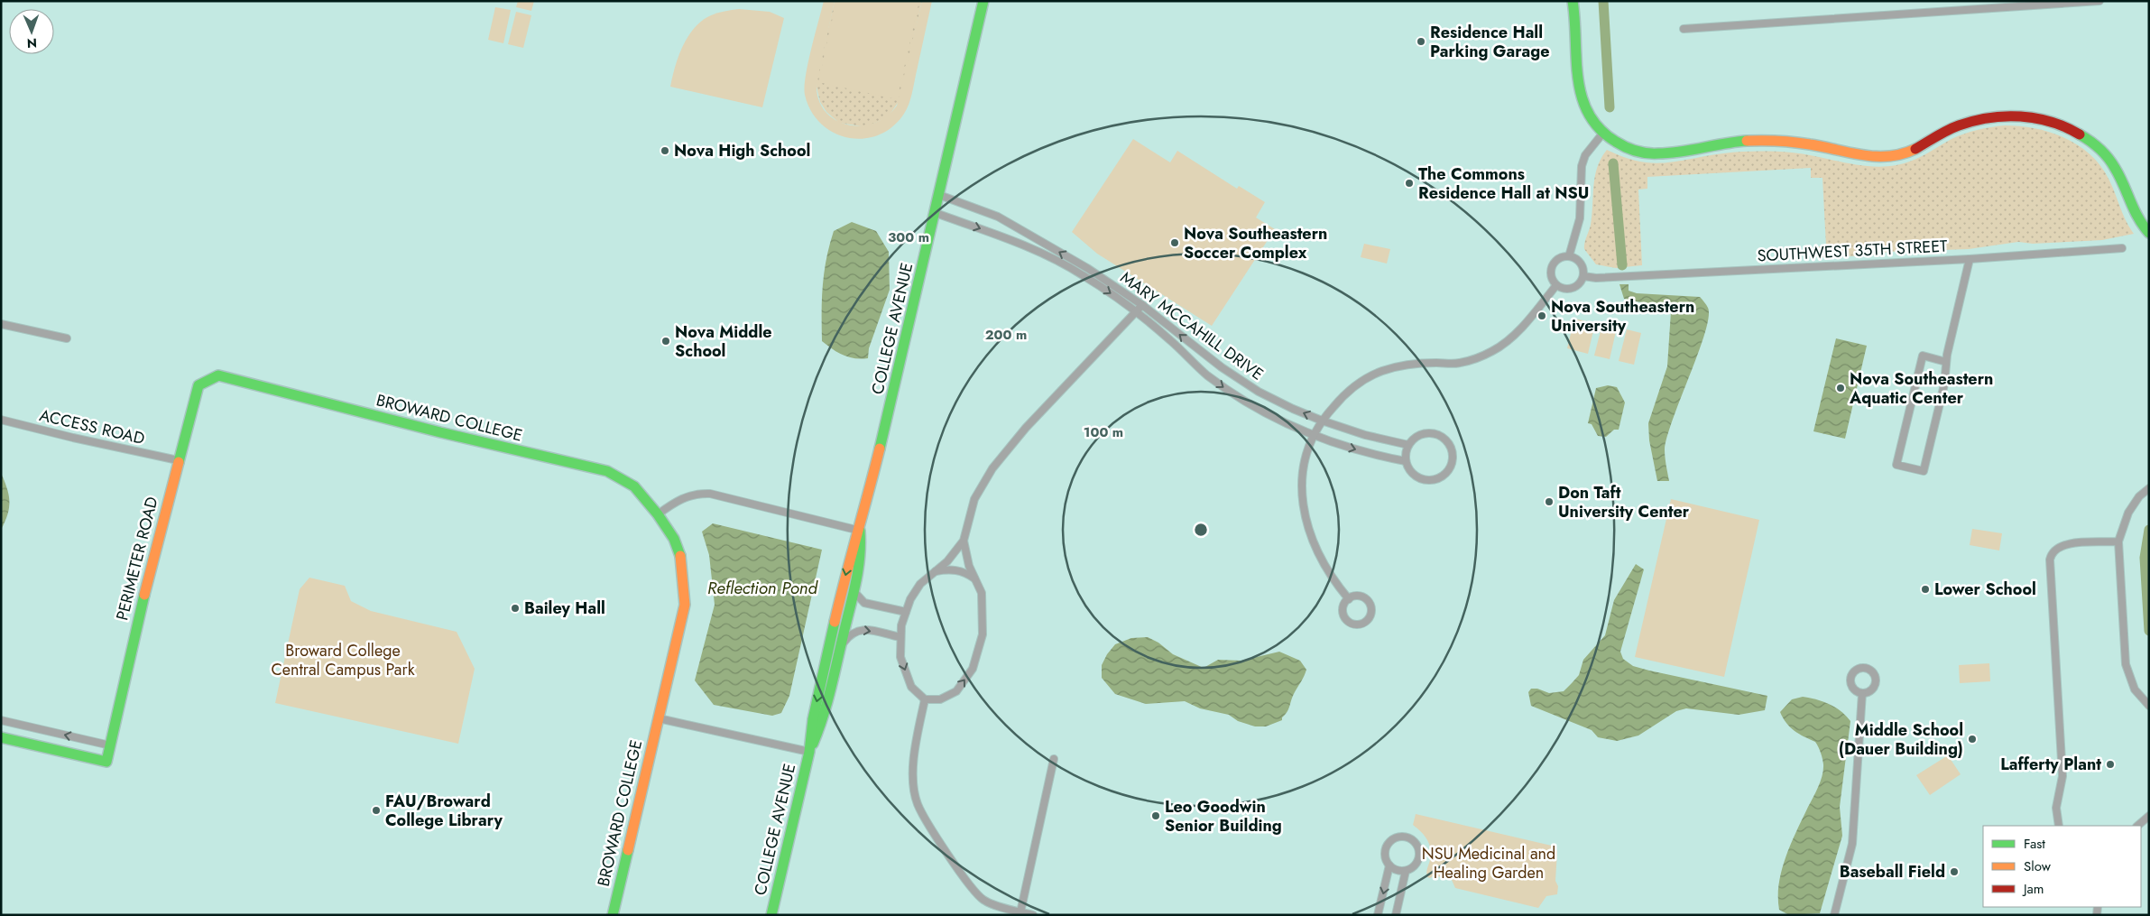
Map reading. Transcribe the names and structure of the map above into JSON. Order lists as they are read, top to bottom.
{
  "streets": {
    "street": [
      "SOUTHWEST 35TH STREET",
      "MARY MCCAHILL DRIVE",
      "COLLEGE AVENUE",
      "BROWARD COLLEGE",
      "ACCESS ROAD",
      "PERIMETER ROAD"
    ]
  },
  "crossings": [
    ["MARY MCCAHILL DRIVE", "COLLEGE AVENUE"],
    ["BROWARD COLLEGE", "PERIMETER ROAD"],
    ["ACCESS ROAD", "PERIMETER ROAD"]
  ],
  "water": ["Reflection Pond"],
  "parks": ["Broward College Central Campus Park", "NSU Medicinal and Healing Garden"],
  "places": [
    "Residence Hall Parking Garage",
    "Nova High School",
    "The Commons Residence Hall at NSU",
    "Nova Southeastern Soccer Complex",
    "Nova Southeastern University",
    "Nova Middle School",
    "Nova Southeastern Aquatic Center",
    "Don Taft University Center",
    "Lower School",
    "Bailey Hall",
    "Middle School (Dauer Building)",
    "Lafferty Plant",
    "FAU/Broward College Library",
    "Leo Goodwin Senior Building",
    "Baseball Field"
  ],
  "legend": ["Fast", "Slow", "Jam"],
  "north": "bottom",
  "rings": ["300 m", "200 m", "100 m"]
}
